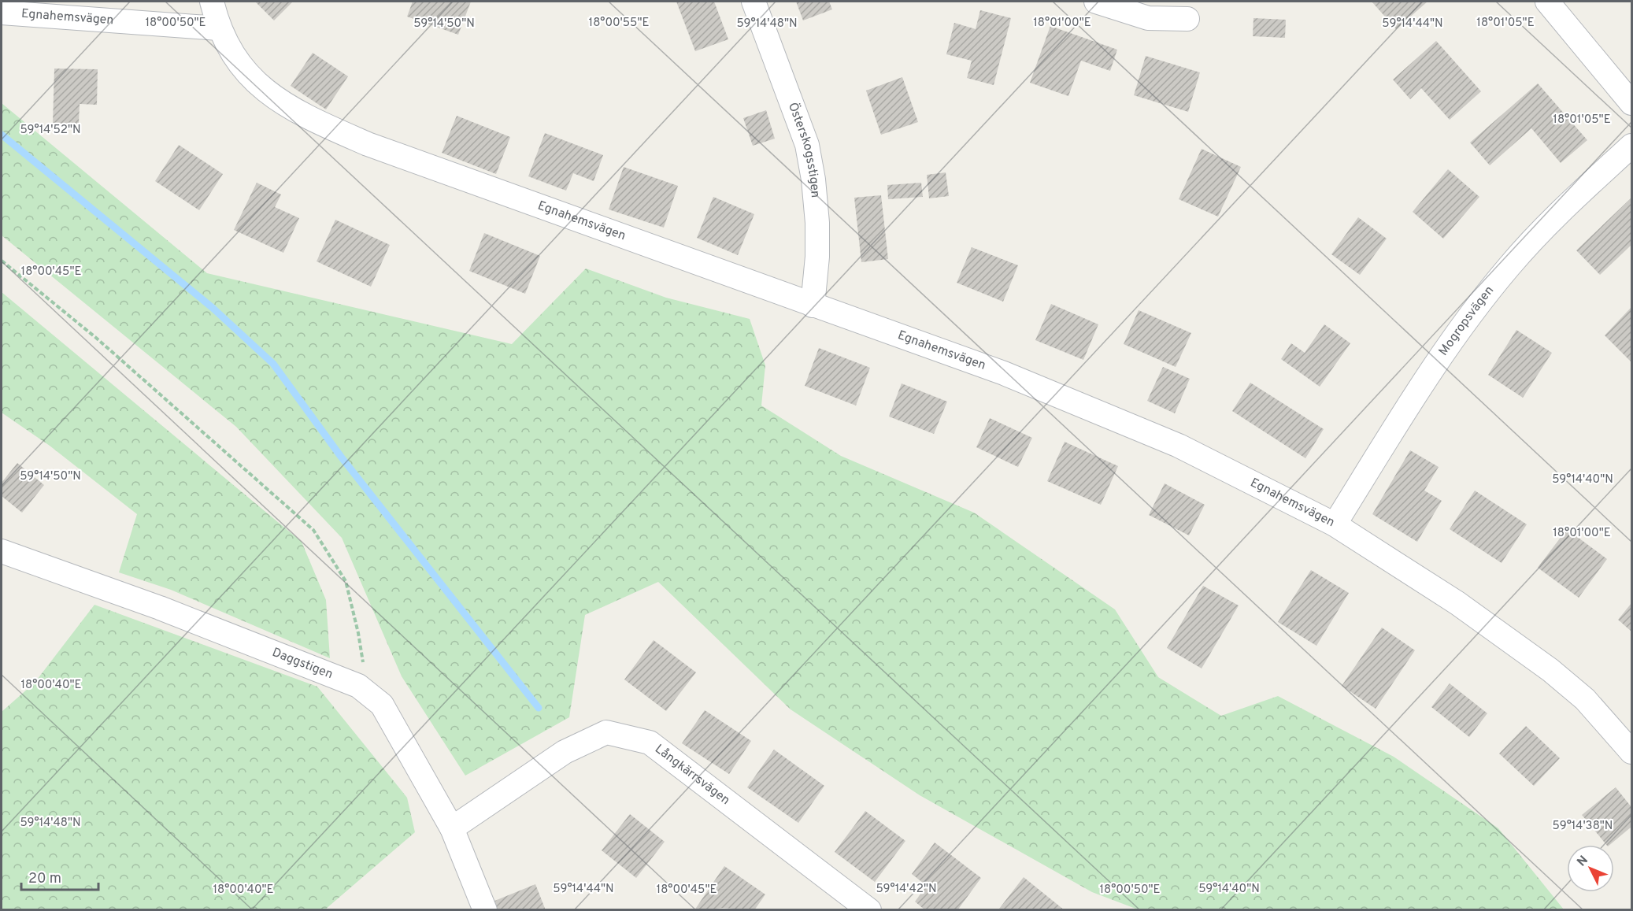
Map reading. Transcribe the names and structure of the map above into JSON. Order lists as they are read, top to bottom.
{
  "streets": {
    "street": [
      "Egnahemsvägen",
      "Österskogsstigen",
      "Mogropsvägen",
      "Daggstigen",
      "Långkärrsvägen"
    ]
  },
  "crossings": [
    ["Egnahemsvägen", "Österskogsstigen"],
    ["Egnahemsvägen", "Mogropsvägen"],
    ["Daggstigen", "Långkärrsvägen"]
  ],
  "scale_bar": "20 m",
  "north": "top left",
  "coordinates": [
    "18°00'50\"E",
    "18°00'55\"E",
    "18°01'00\"E",
    "18°01'05\"E",
    "59°14'50\"N",
    "59°14'48\"N",
    "59°14'44\"N",
    "59°14'52\"N",
    "18°00'45\"E",
    "59°14'40\"N",
    "18°00'40\"E",
    "59°14'38\"N",
    "59°14'42\"N"
  ]
}
